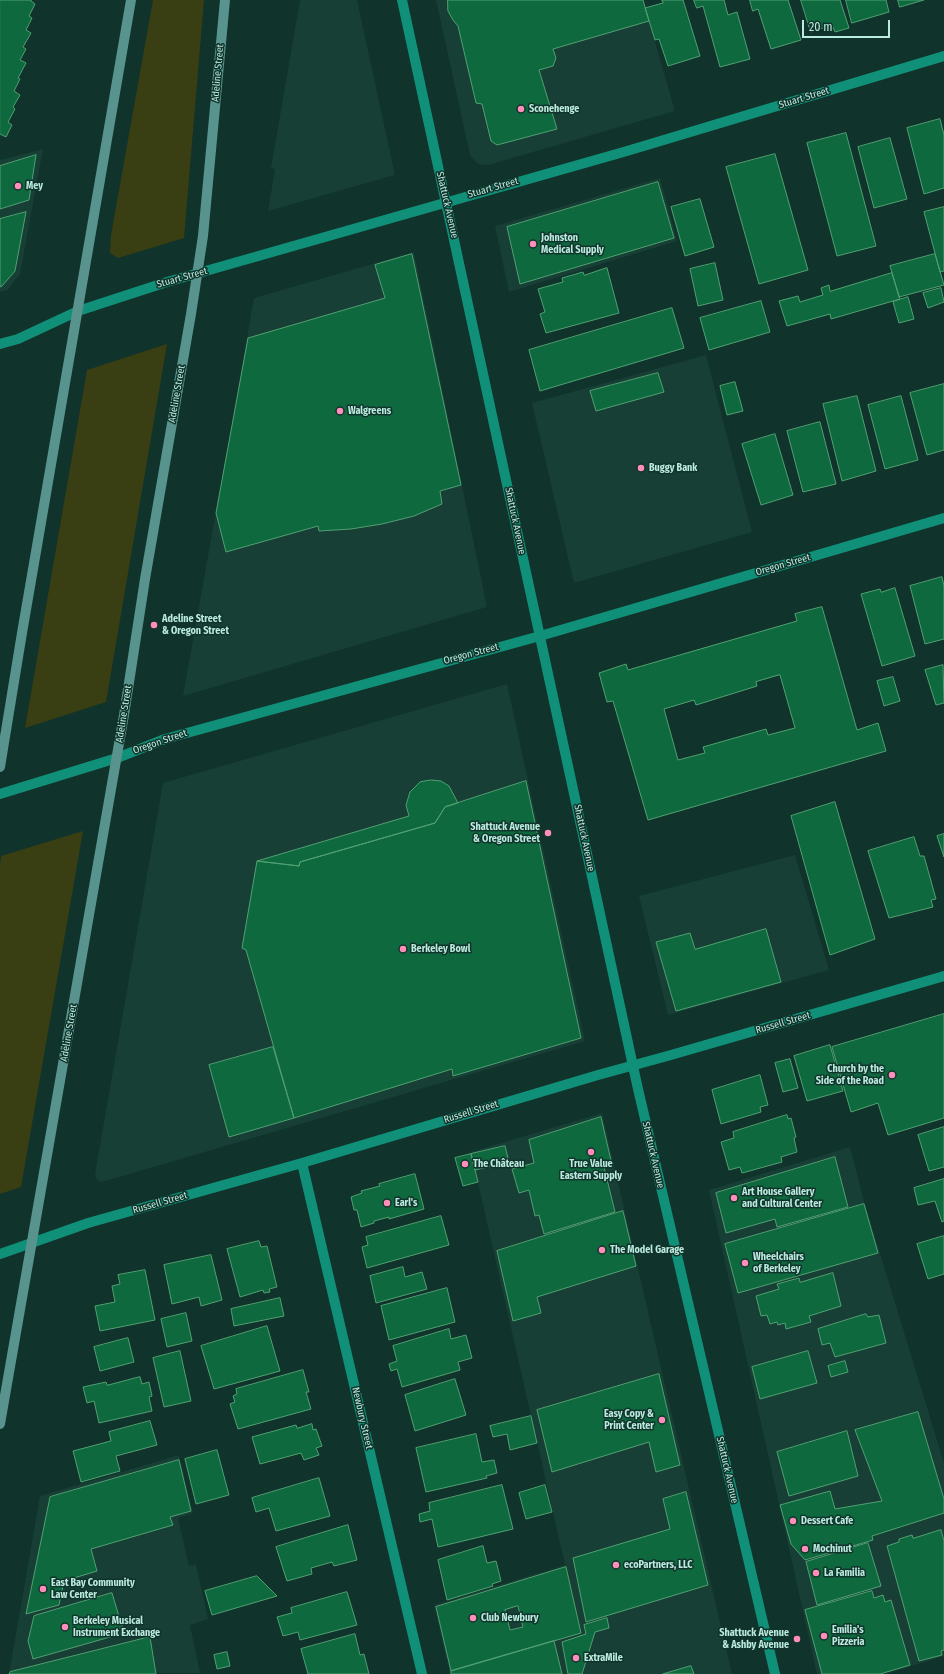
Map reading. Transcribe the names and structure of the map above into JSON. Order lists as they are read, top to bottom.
{
  "streets": {
    "main road": ["Adeline Street"],
    "street": [
      "Stuart Street",
      "Shattuck Avenue",
      "Oregon Street",
      "Russell Street",
      "Newbury Street"
    ]
  },
  "crossings": [
    ["Adeline Street", "Stuart Street"],
    ["Adeline Street", "Oregon Street"],
    ["Adeline Street", "Russell Street"],
    ["Stuart Street", "Shattuck Avenue"],
    ["Shattuck Avenue", "Oregon Street"],
    ["Shattuck Avenue", "Russell Street"],
    ["Russell Street", "Newbury Street"]
  ],
  "places": [
    "Sconehenge",
    "Mey",
    "Johnston Medical Supply",
    "Walgreens",
    "Buggy Bank",
    "Adeline Street & Oregon Street",
    "Shattuck Avenue & Oregon Street",
    "Berkeley Bowl",
    "Church by the Side of the Road",
    "True Value Eastern Supply",
    "The Château",
    "Art House Gallery and Cultural Center",
    "Earl's",
    "The Model Garage",
    "Wheelchairs of Berkeley",
    "Easy Copy & Print Center",
    "Dessert Cafe",
    "Mochinut",
    "ecoPartners, LLC",
    "La Familia",
    "East Bay Community Law Center",
    "Club Newbury",
    "Berkeley Musical Instrument Exchange",
    "Emilia's Pizzeria",
    "Shattuck Avenue & Ashby Avenue",
    "ExtraMile"
  ],
  "scale_bar": "20 m"
}
